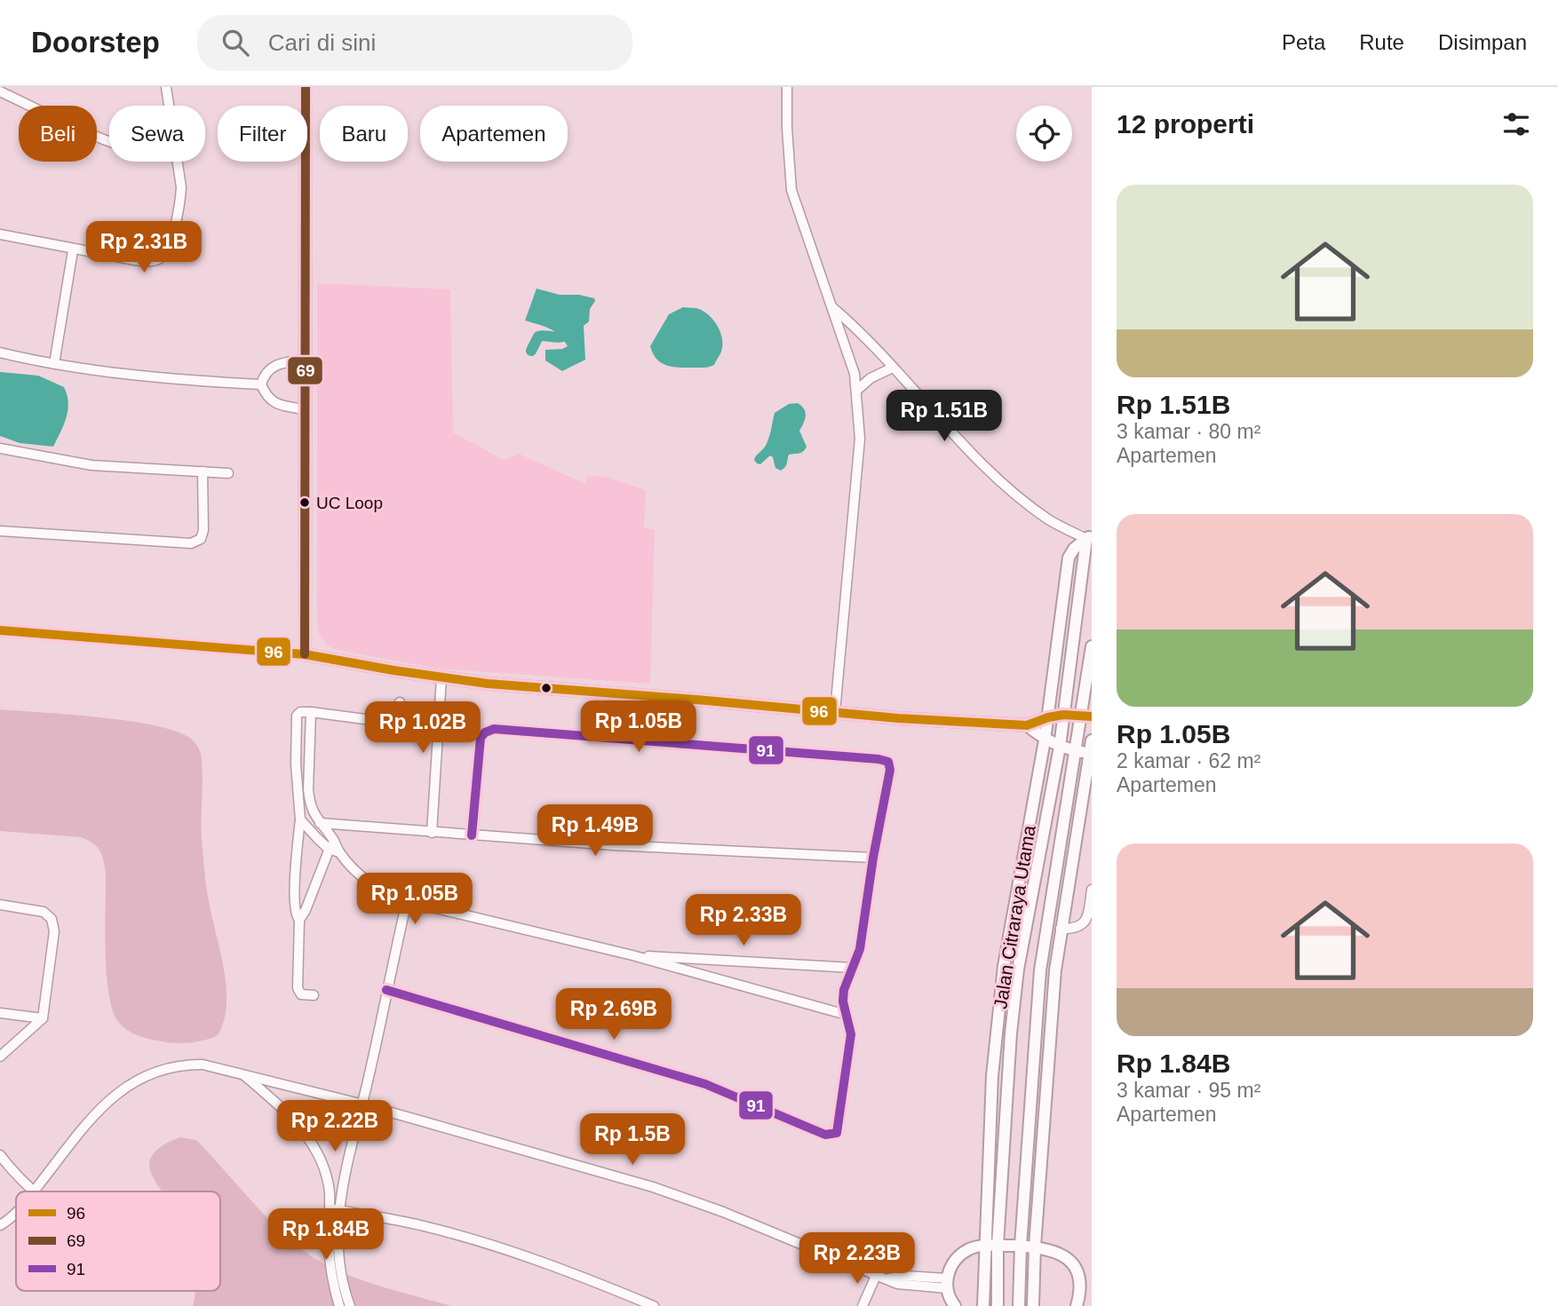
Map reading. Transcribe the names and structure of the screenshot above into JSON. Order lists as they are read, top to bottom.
{
  "streets": {
    "street": ["Jalan Citraraya Utama"]
  },
  "places": ["UC Loop"],
  "lines": ["transit line 69", "transit line 96", "transit line 91"],
  "legend": ["96", "69", "91"],
  "page": {
    "header": "Doorstep",
    "search": "Cari di sini",
    "nav": ["Peta", "Rute", "Disimpan"],
    "heading": "12 properti",
    "chip": [
      "Beli",
      "Sewa",
      "Filter",
      "Baru",
      "Apartemen"
    ],
    "list": [
      {
        "name": "Rp 1.51B",
        "note": "3 kamar · 80 m² · Apartemen"
      },
      {
        "name": "Rp 1.05B",
        "note": "2 kamar · 62 m² · Apartemen"
      },
      {
        "name": "Rp 1.84B",
        "note": "3 kamar · 95 m² · Apartemen"
      }
    ],
    "price": [
      "Rp 2.31B",
      "Rp 1.51B",
      "Rp 1.05B",
      "Rp 1.02B",
      "Rp 1.49B",
      "Rp 1.05B",
      "Rp 2.33B",
      "Rp 2.69B",
      "Rp 2.22B",
      "Rp 1.5B",
      "Rp 1.84B",
      "Rp 2.23B"
    ]
  }
}
